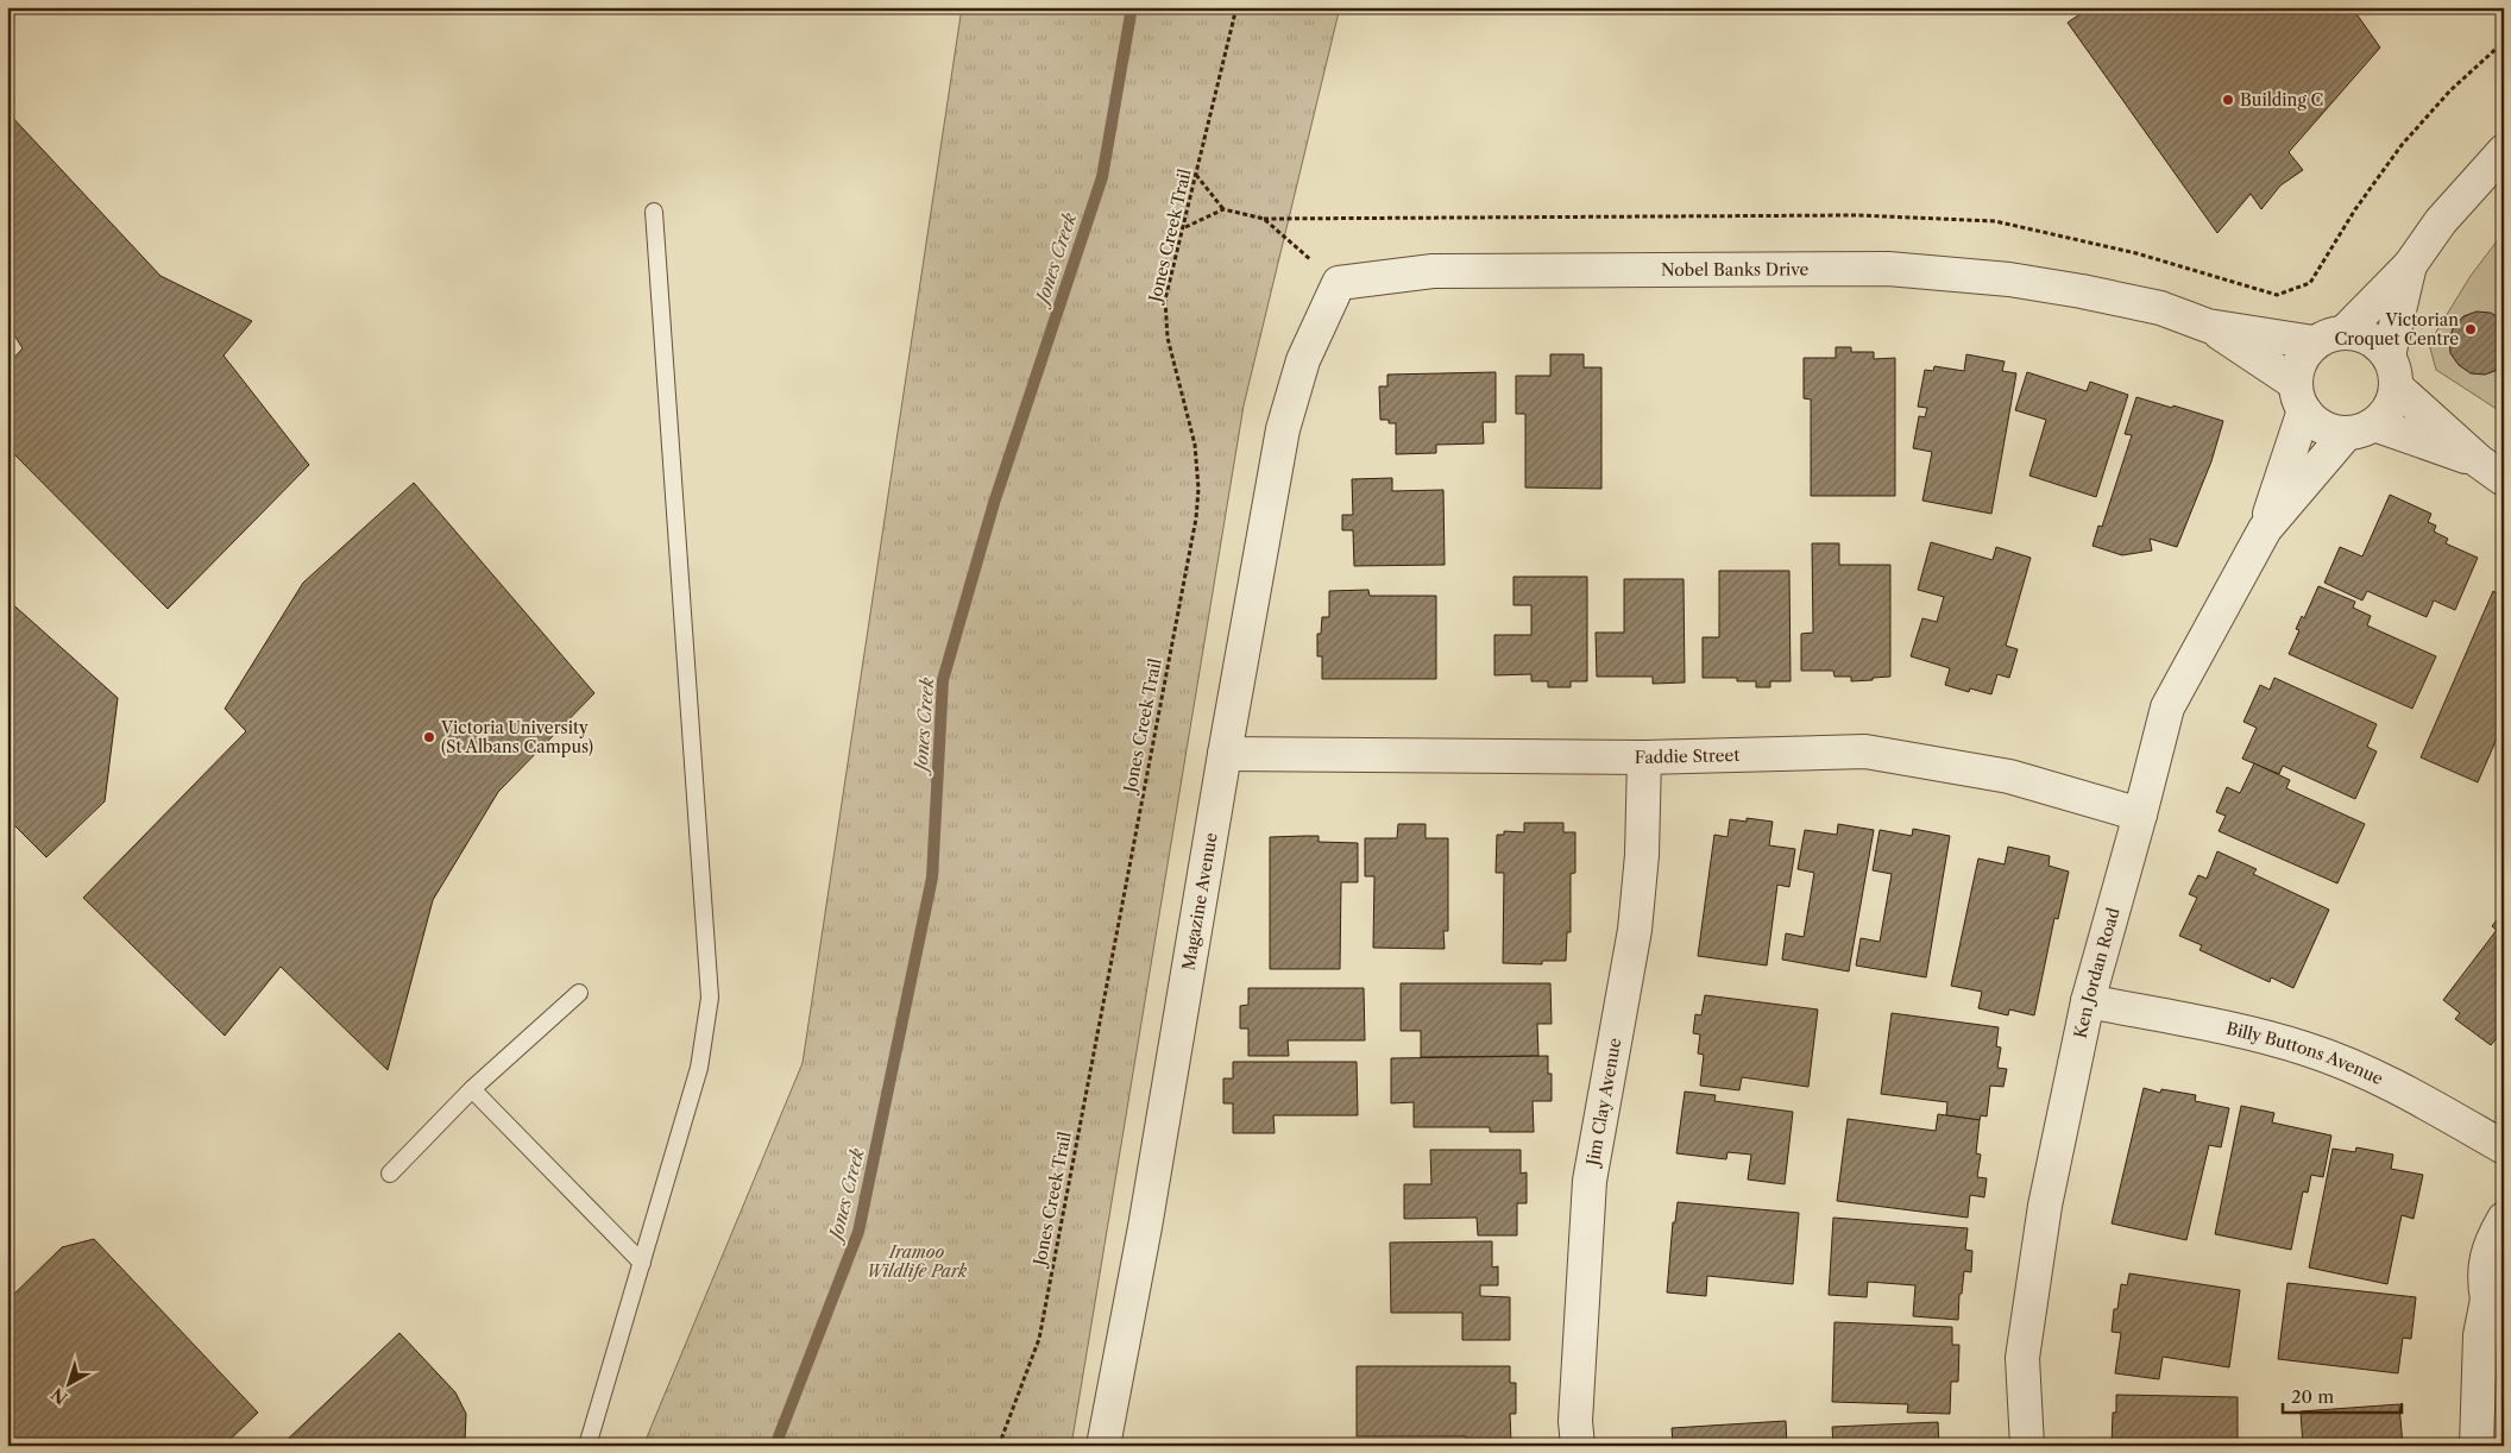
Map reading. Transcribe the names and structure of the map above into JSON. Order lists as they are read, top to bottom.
{
  "streets": {
    "street": [
      "Nobel Banks Drive",
      "Faddie Street",
      "Magazine Avenue",
      "Ken Jordan Road",
      "Billy Buttons Avenue",
      "Jim Clay Avenue"
    ],
    "path": ["Jones Creek Trail"]
  },
  "crossings": [
    ["Nobel Banks Drive", "Magazine Avenue"],
    ["Nobel Banks Drive", "Ken Jordan Road"],
    ["Faddie Street", "Magazine Avenue"],
    ["Faddie Street", "Ken Jordan Road"],
    ["Faddie Street", "Jim Clay Avenue"],
    ["Ken Jordan Road", "Billy Buttons Avenue"]
  ],
  "water": ["Jones Creek"],
  "parks": ["Iramoo Wildlife Park"],
  "places": ["Building C", "Victorian Croquet Centre", "Victoria University (St Albans Campus)"],
  "scale_bar": "20 m",
  "north": "bottom left"
}
